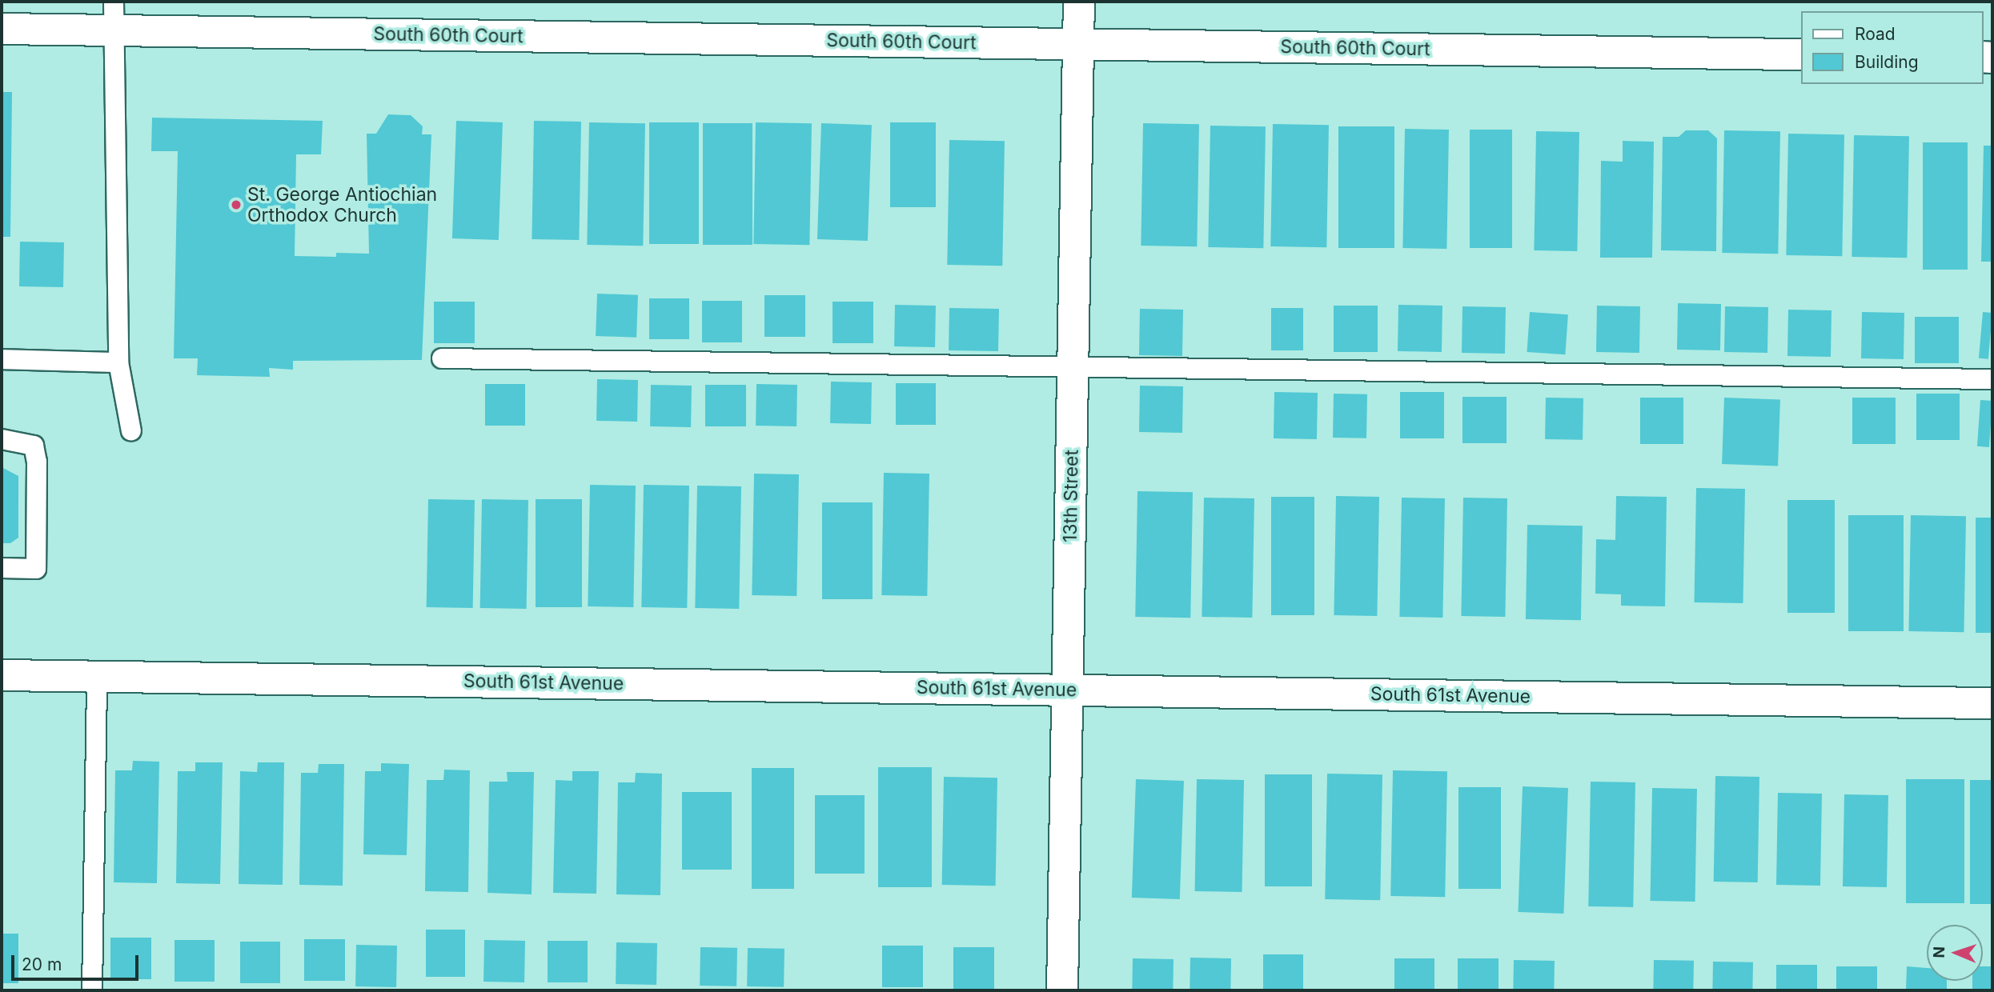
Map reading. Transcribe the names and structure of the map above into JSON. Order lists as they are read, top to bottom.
{
  "streets": {
    "street": ["South 60th Court", "13th Street", "South 61st Avenue"]
  },
  "crossings": [
    ["South 60th Court", "13th Street"],
    ["13th Street", "South 61st Avenue"]
  ],
  "places": ["St. George Antiochian Orthodox Church"],
  "legend": ["Road", "Building"],
  "scale_bar": "20 m",
  "north": "left"
}
